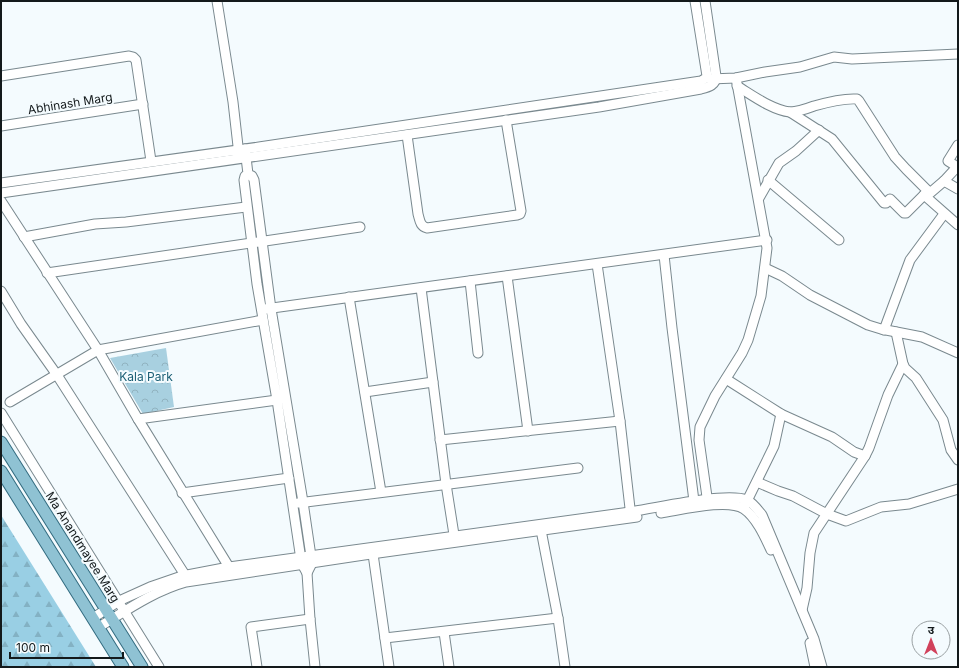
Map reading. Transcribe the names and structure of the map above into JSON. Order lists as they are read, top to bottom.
{
  "streets": {
    "main road": ["Ma Anandmayee Marg"],
    "street": ["Abhinash Marg"]
  },
  "parks": ["Kala Park"],
  "scale_bar": "100 m",
  "north": "top"
}
